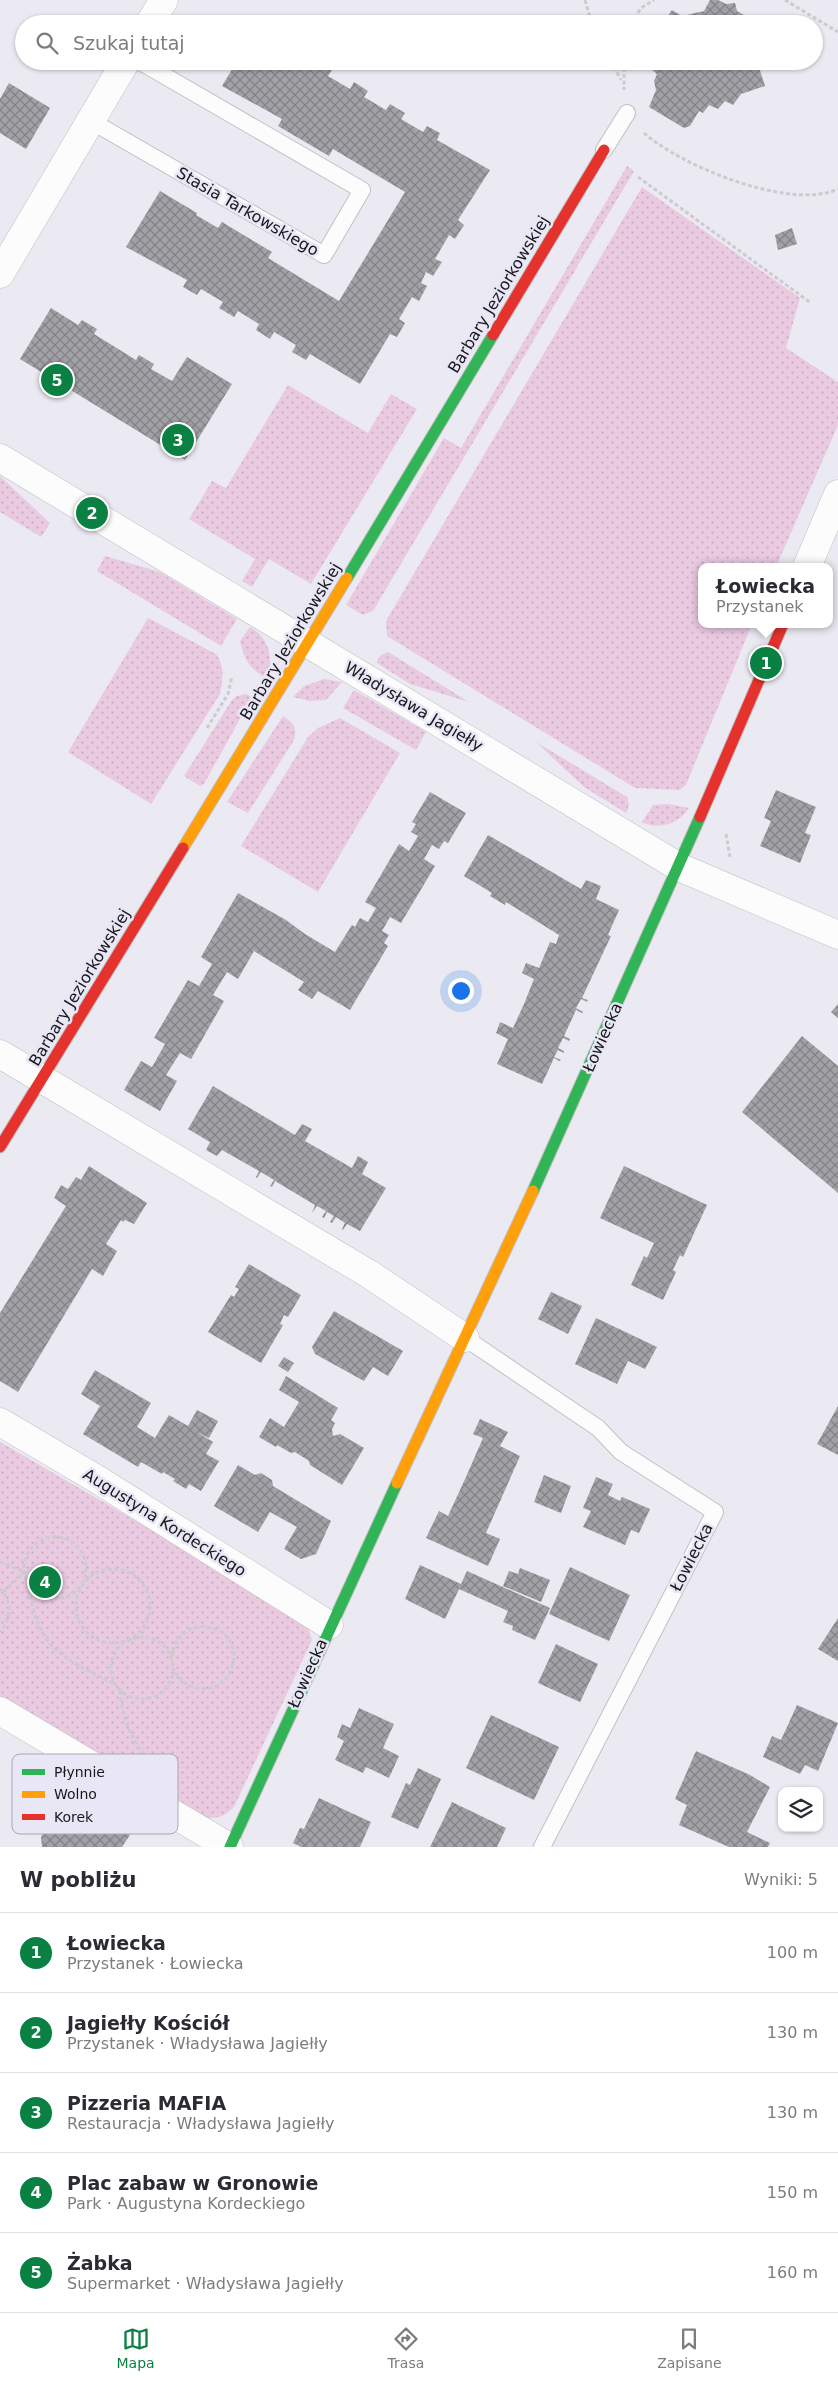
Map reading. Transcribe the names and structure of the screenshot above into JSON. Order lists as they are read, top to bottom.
{
  "streets": {
    "street": [
      "Barbary Jeziorkowskiej",
      "Władysława Jagiełły",
      "Łowiecka",
      "Augustyna Kordeckiego"
    ],
    "lane": ["Stasia Tarkowskiego"]
  },
  "crossings": [
    ["Barbary Jeziorkowskiej", "Władysława Jagiełły"],
    ["Władysława Jagiełły", "Łowiecka"],
    ["Łowiecka", "Augustyna Kordeckiego"]
  ],
  "legend": ["Płynnie", "Wolno", "Korek"],
  "page": {
    "search": "Szukaj tutaj",
    "pins": [
      "5",
      "3",
      "2",
      "1",
      "4"
    ],
    "popup": ["Łowiecka", "Przystanek"],
    "heading": ["W pobliżu", "Wyniki: 5"],
    "list": [
      {
        "mark": "1",
        "name": "Łowiecka",
        "note": "Przystanek · Łowiecka",
        "value": "100 m"
      },
      {
        "mark": "2",
        "name": "Jagiełły Kościół",
        "note": "Przystanek · Władysława Jagiełły",
        "value": "130 m"
      },
      {
        "mark": "3",
        "name": "Pizzeria MAFIA",
        "note": "Restauracja · Władysława Jagiełły",
        "value": "130 m"
      },
      {
        "mark": "4",
        "name": "Plac zabaw w Gronowie",
        "note": "Park · Augustyna Kordeckiego",
        "value": "150 m"
      },
      {
        "mark": "5",
        "name": "Żabka",
        "note": "Supermarket · Władysława Jagiełły",
        "value": "160 m"
      }
    ],
    "nav": ["Mapa", "Trasa", "Zapisane"]
  }
}
